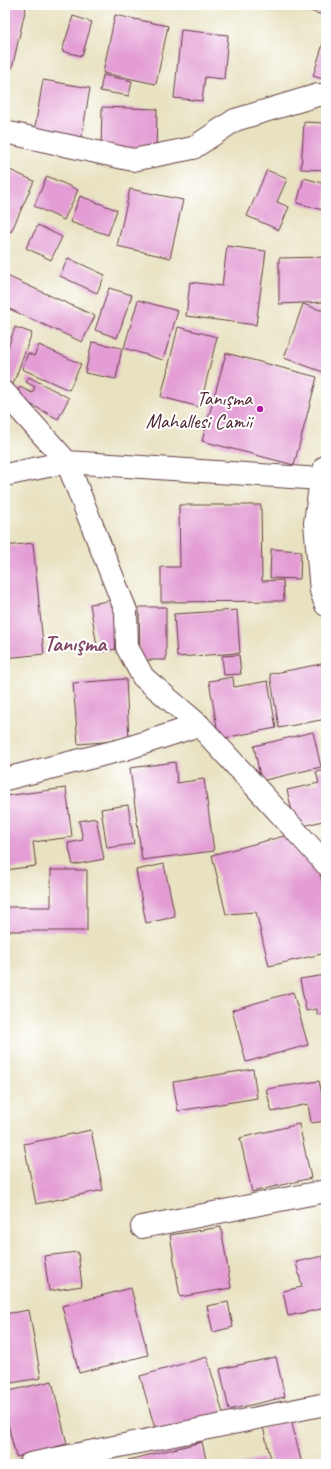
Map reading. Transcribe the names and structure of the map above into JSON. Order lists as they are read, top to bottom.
{
  "districts": ["Tanışma"],
  "places": ["Tanışma Mahallesi Camii"]
}
